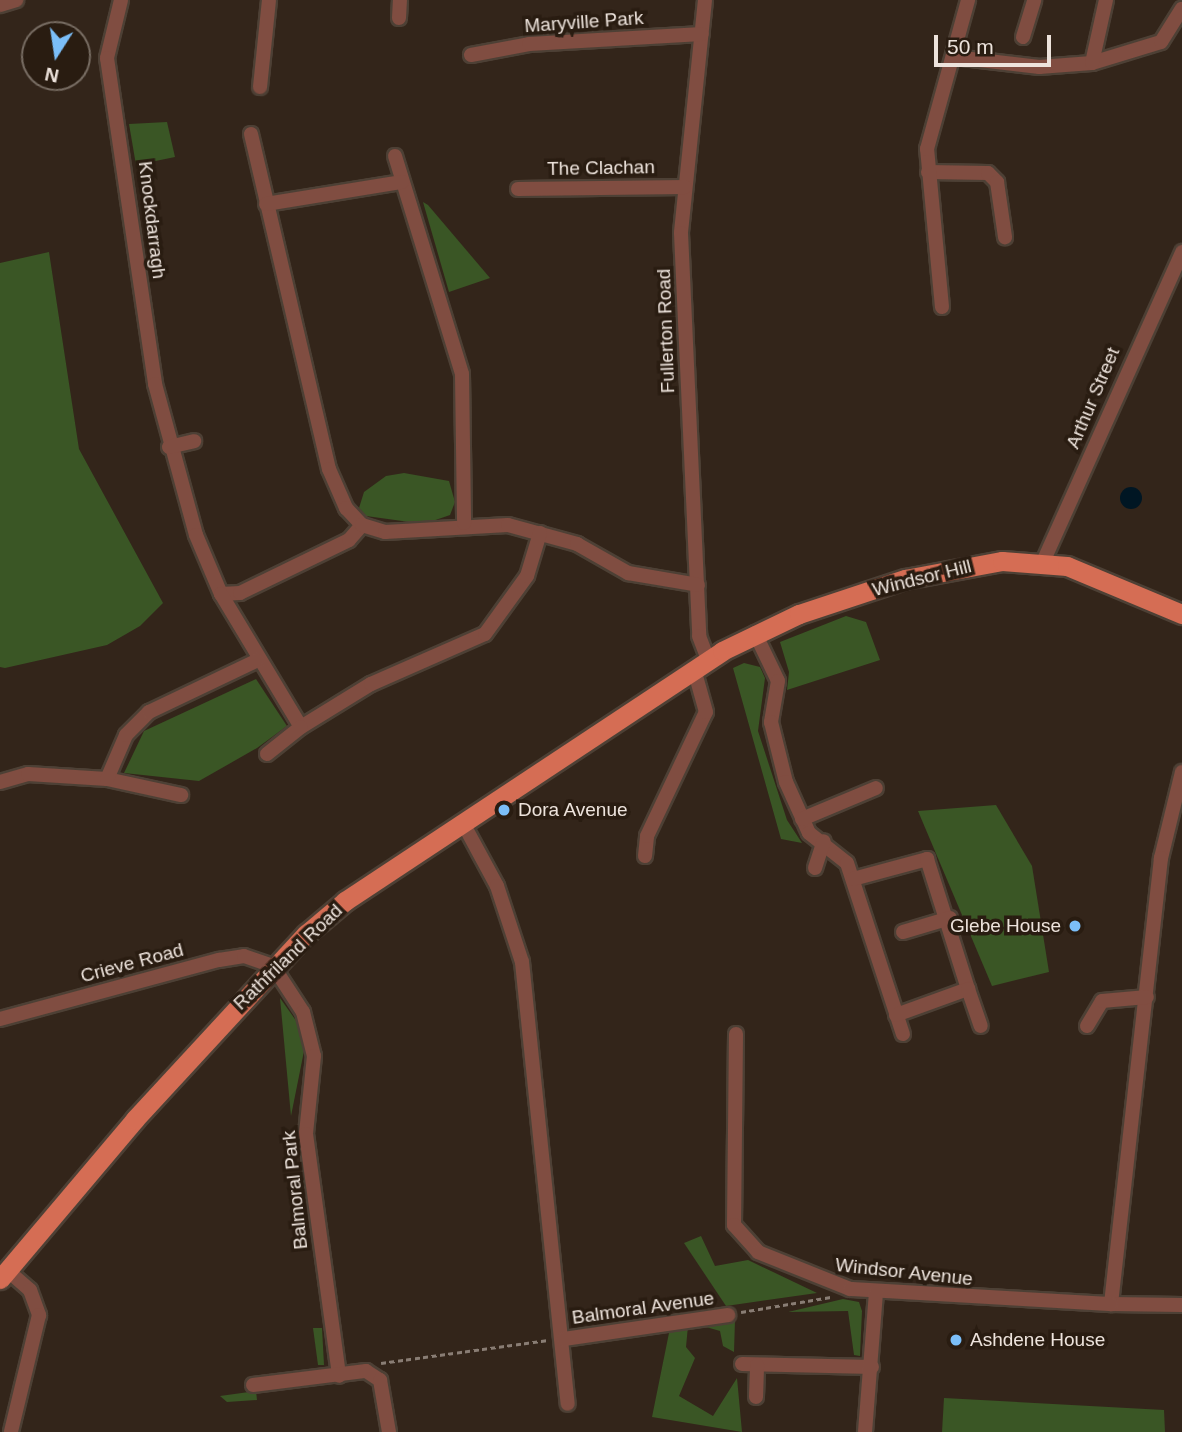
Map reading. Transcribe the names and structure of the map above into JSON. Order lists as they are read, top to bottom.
{
  "streets": {
    "main road": ["Windsor Hill", "Rathfriland Road"],
    "street": [
      "Maryville Park",
      "The Clachan",
      "Knockdarragh",
      "Fullerton Road",
      "Arthur Street",
      "Crieve Road",
      "Balmoral Park",
      "Windsor Avenue",
      "Balmoral Avenue"
    ]
  },
  "crossings": [
    ["Maryville Park", "Fullerton Road"],
    ["The Clachan", "Fullerton Road"],
    ["Fullerton Road", "Windsor Hill"],
    ["Fullerton Road", "Rathfriland Road"],
    ["Arthur Street", "Windsor Hill"],
    ["Windsor Hill", "Rathfriland Road"],
    ["Rathfriland Road", "Crieve Road"],
    ["Rathfriland Road", "Balmoral Park"],
    ["Crieve Road", "Balmoral Park"]
  ],
  "places": ["Dora Avenue", "Glebe House", "Ashdene House"],
  "scale_bar": "50 m",
  "north": "bottom"
}
